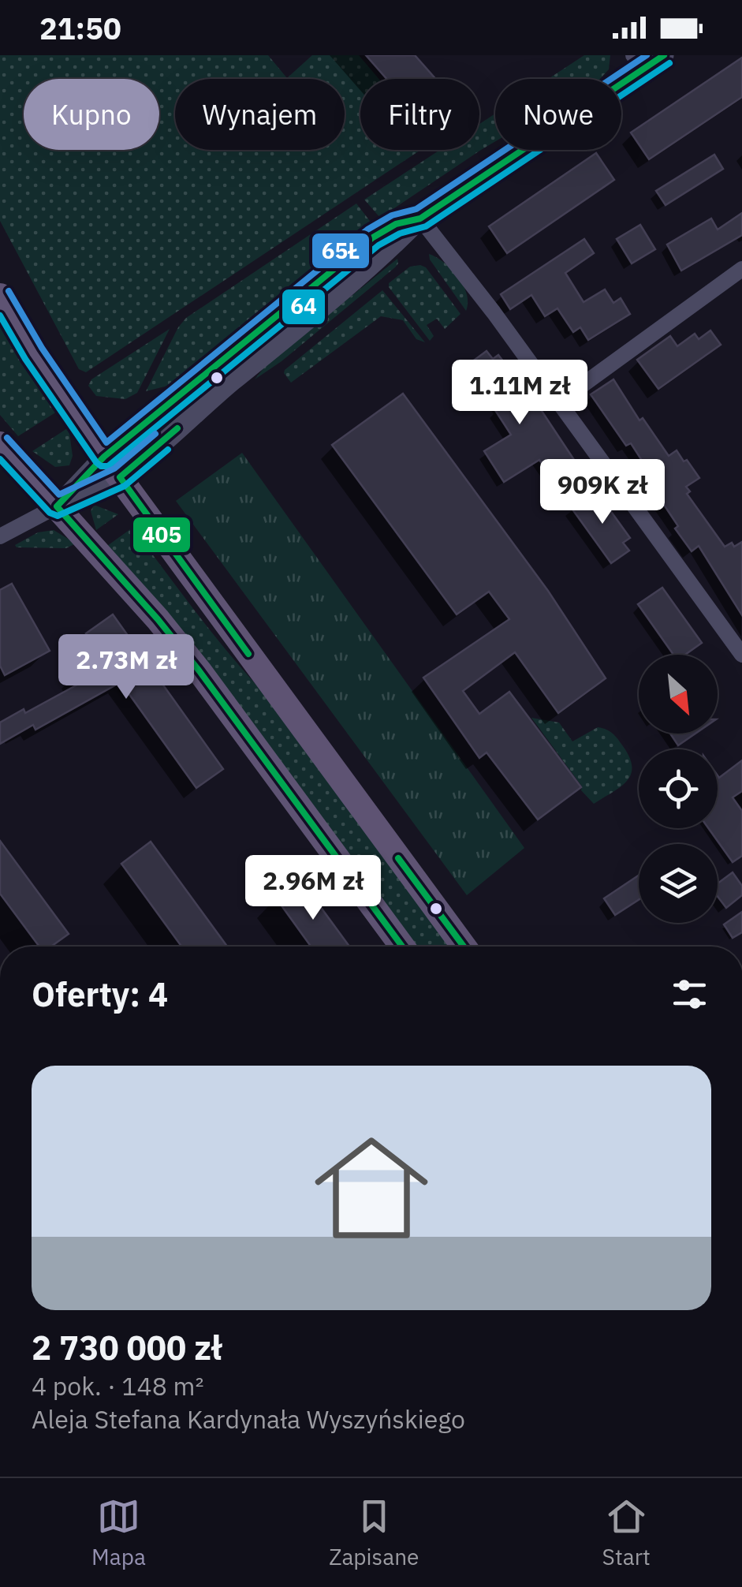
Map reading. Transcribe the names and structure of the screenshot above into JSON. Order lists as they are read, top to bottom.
{
  "lines": ["transit line 405", "transit line 65Ł", "transit line 64"],
  "north": "bottom right",
  "page": {
    "status": "21:50",
    "chip": [
      "Kupno",
      "Wynajem",
      "Filtry",
      "Nowe"
    ],
    "price": [
      "1.11M zł",
      "909K zł",
      "2.73M zł",
      "2.96M zł"
    ],
    "heading": "Oferty: 4",
    "list": [
      {
        "name": "2 730 000 zł",
        "note": "4 pok. · 148 m² · Aleja Stefana Kardynała Wyszyńskiego"
      }
    ],
    "tabs": ["Mapa", "Zapisane", "Start"]
  }
}
